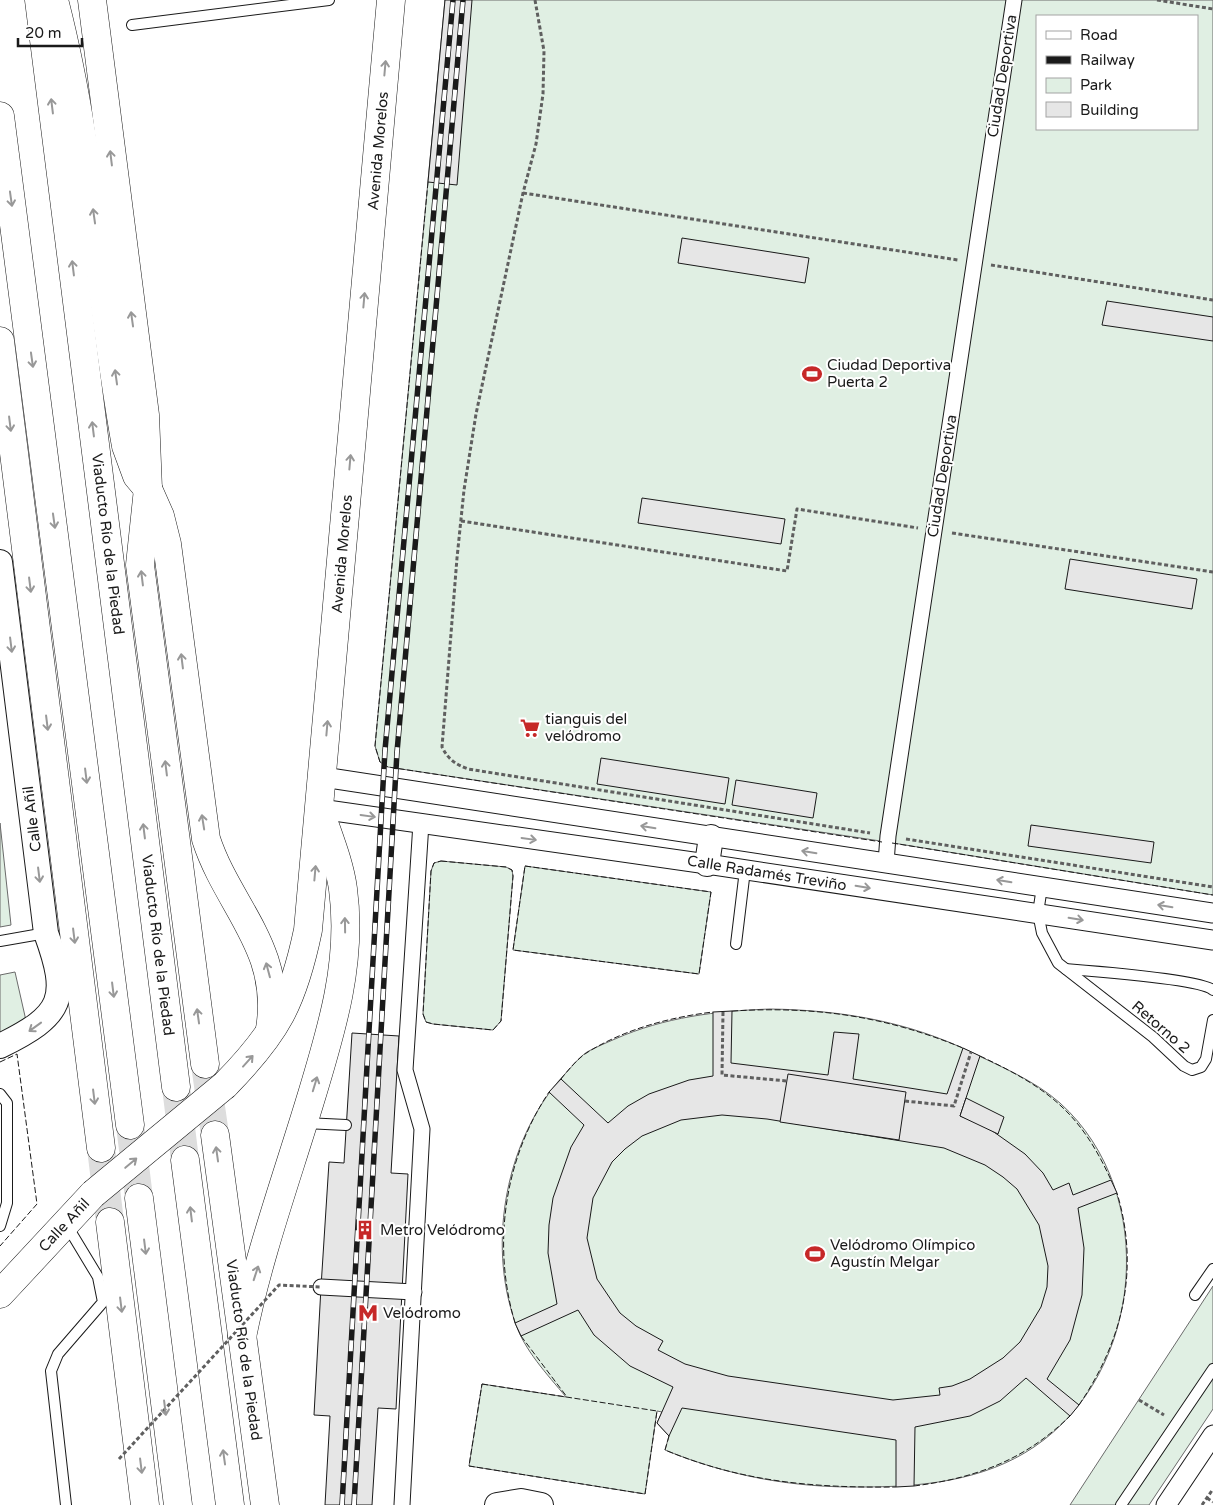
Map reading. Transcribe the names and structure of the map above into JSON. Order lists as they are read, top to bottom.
{
  "streets": {
    "main road": ["Avenida Morelos", "Viaducto Río de la Piedad", "Calle Añil"],
    "street": ["Ciudad Deportiva", "Calle Radamés Treviño"],
    "lane": ["Retorno 2"]
  },
  "crossings": [
    ["Ciudad Deportiva", "Calle Radamés Treviño"],
    ["Avenida Morelos", "Calle Añil"],
    ["Avenida Morelos", "Calle Radamés Treviño"],
    ["Calle Radamés Treviño", "Retorno 2"]
  ],
  "places": {
    "sports": ["Ciudad Deportiva Puerta 2", "Velódromo Olímpico Agustín Melgar"],
    "supermarket": ["tianguis del velódromo"],
    "building": ["Metro Velódromo"],
    "metro station": ["Velódromo"]
  },
  "legend": [
    "Road",
    "Railway",
    "Park",
    "Building"
  ],
  "scale_bar": "20 m"
}
